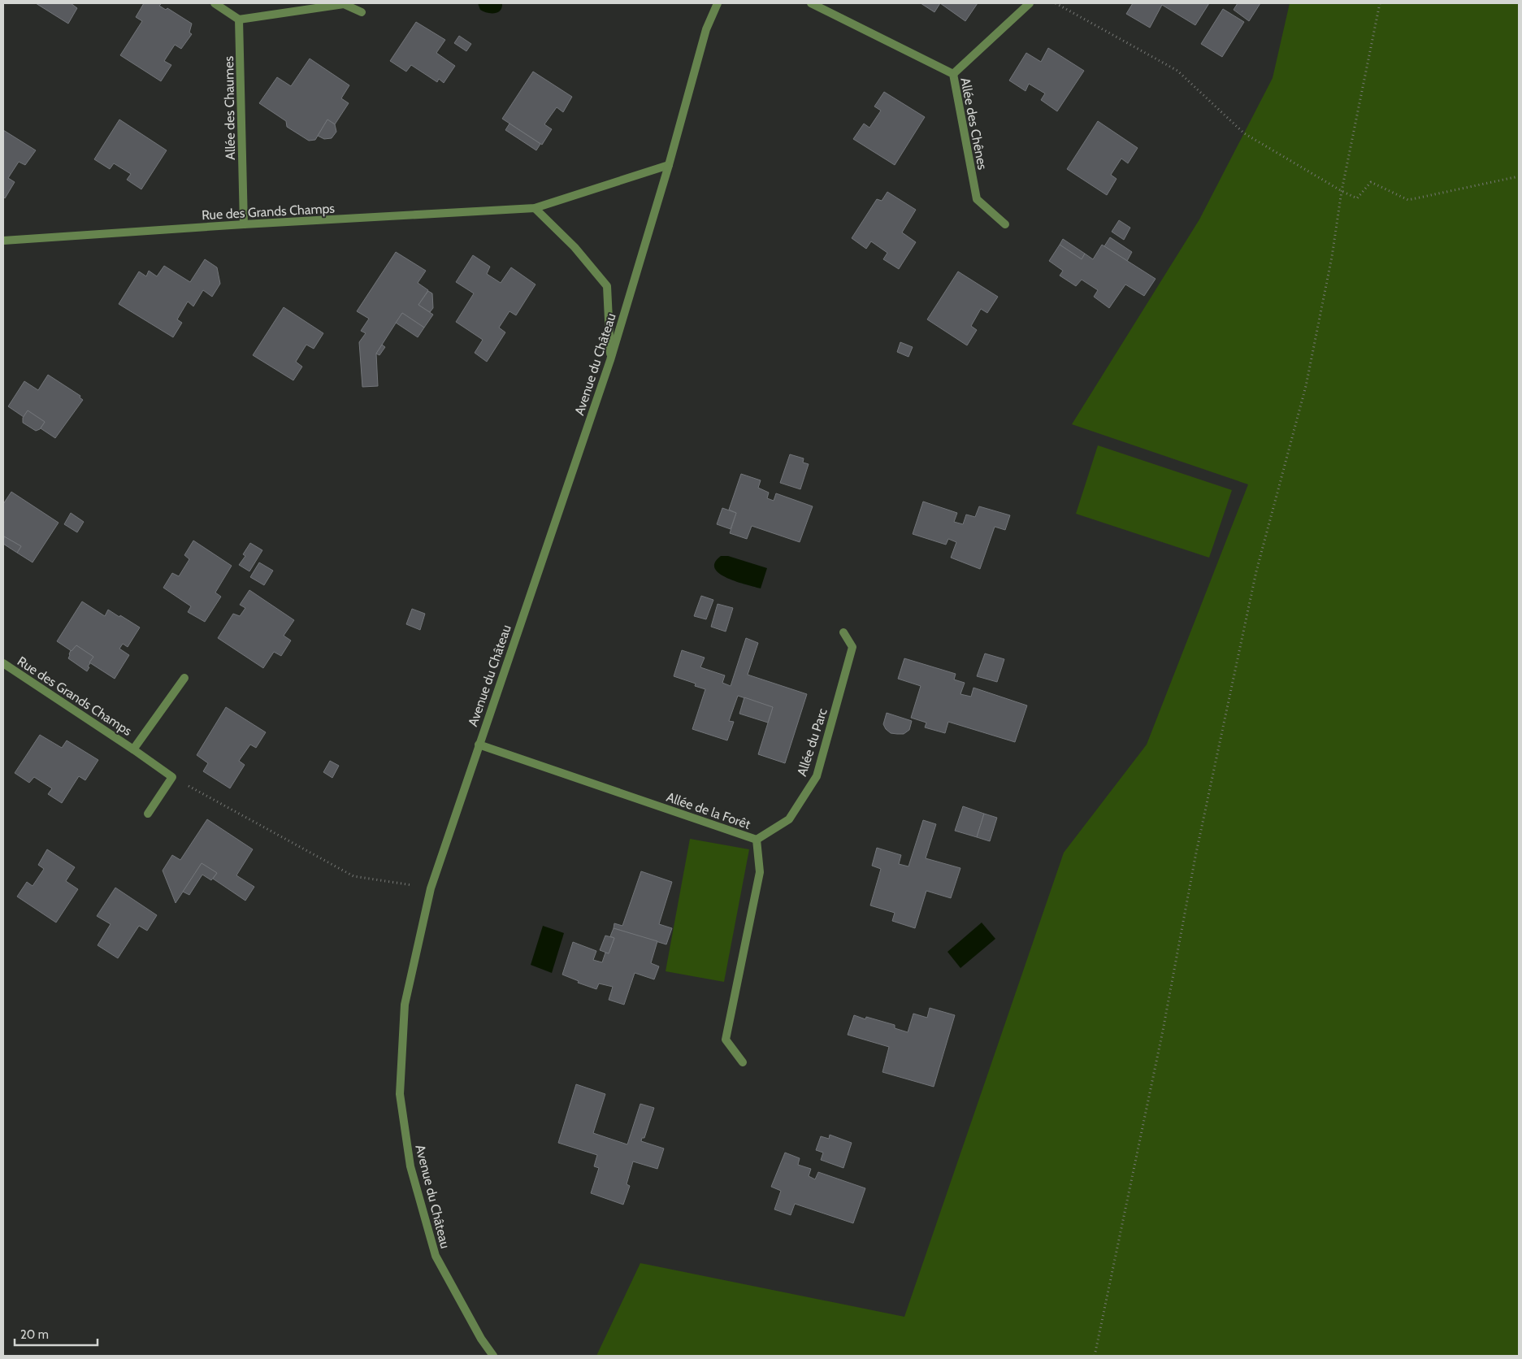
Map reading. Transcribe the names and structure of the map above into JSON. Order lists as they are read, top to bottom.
{
  "streets": {
    "street": [
      "Allée des Chaumes",
      "Allée des Chênes",
      "Rue des Grands Champs",
      "Avenue du Château",
      "Allée du Parc",
      "Allée de la Forêt"
    ]
  },
  "crossings": [
    ["Allée des Chaumes", "Rue des Grands Champs"],
    ["Rue des Grands Champs", "Avenue du Château"],
    ["Avenue du Château", "Allée de la Forêt"],
    ["Allée du Parc", "Allée de la Forêt"]
  ],
  "scale_bar": "20 m"
}
